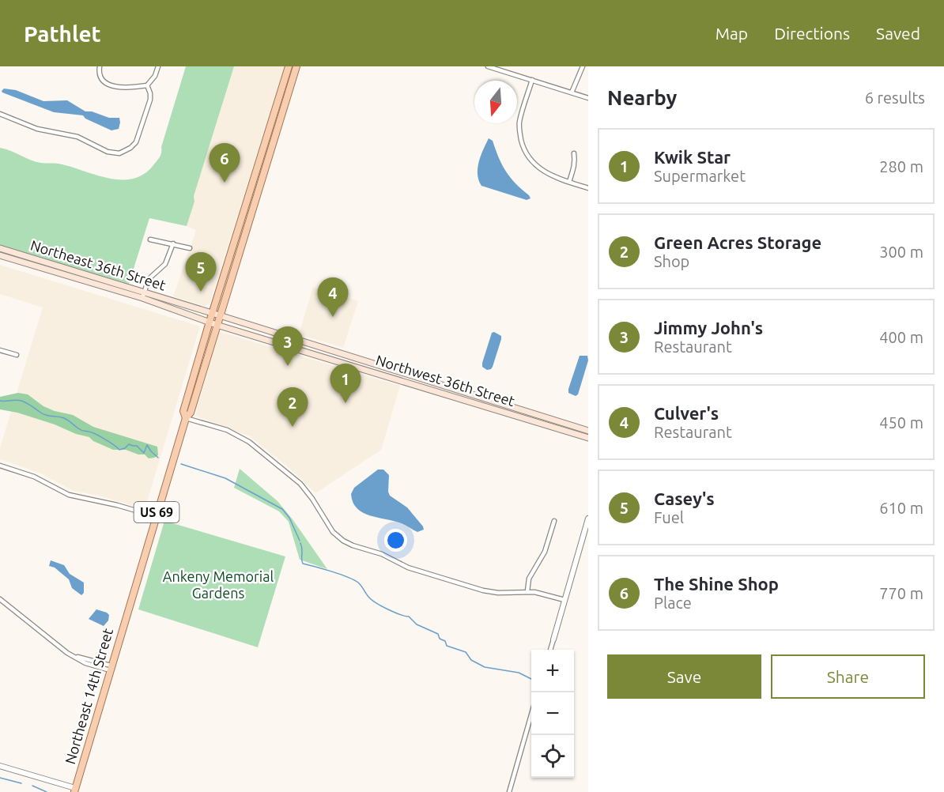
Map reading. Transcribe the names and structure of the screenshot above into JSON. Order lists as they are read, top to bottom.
{
  "streets": {
    "main road": [
      "Northeast 36th Street",
      "Northwest 36th Street",
      "US 69",
      "Northeast 14th Street"
    ]
  },
  "crossings": [
    ["Northeast 36th Street", "Northwest 36th Street"],
    ["Northeast 36th Street", "US 69"],
    ["Northwest 36th Street", "US 69"],
    ["US 69", "Northeast 14th Street"]
  ],
  "parks": ["Ankeny Memorial Gardens"],
  "north": "bottom",
  "page": {
    "header": "Pathlet",
    "nav": ["Map", "Directions", "Saved"],
    "heading": ["Nearby", "6 results"],
    "list": [
      {
        "mark": "1",
        "name": "Kwik Star",
        "note": "Supermarket",
        "value": "280 m"
      },
      {
        "mark": "2",
        "name": "Green Acres Storage",
        "note": "Shop",
        "value": "300 m"
      },
      {
        "mark": "3",
        "name": "Jimmy John's",
        "note": "Restaurant",
        "value": "400 m"
      },
      {
        "mark": "4",
        "name": "Culver's",
        "note": "Restaurant",
        "value": "450 m"
      },
      {
        "mark": "5",
        "name": "Casey's",
        "note": "Fuel",
        "value": "610 m"
      },
      {
        "mark": "6",
        "name": "The Shine Shop",
        "note": "Place",
        "value": "770 m"
      }
    ],
    "pins": [
      "6",
      "5",
      "4",
      "3",
      "1",
      "2"
    ],
    "buttons": ["Save", "Share"],
    "map_buttons": ["+", "−"]
  }
}
